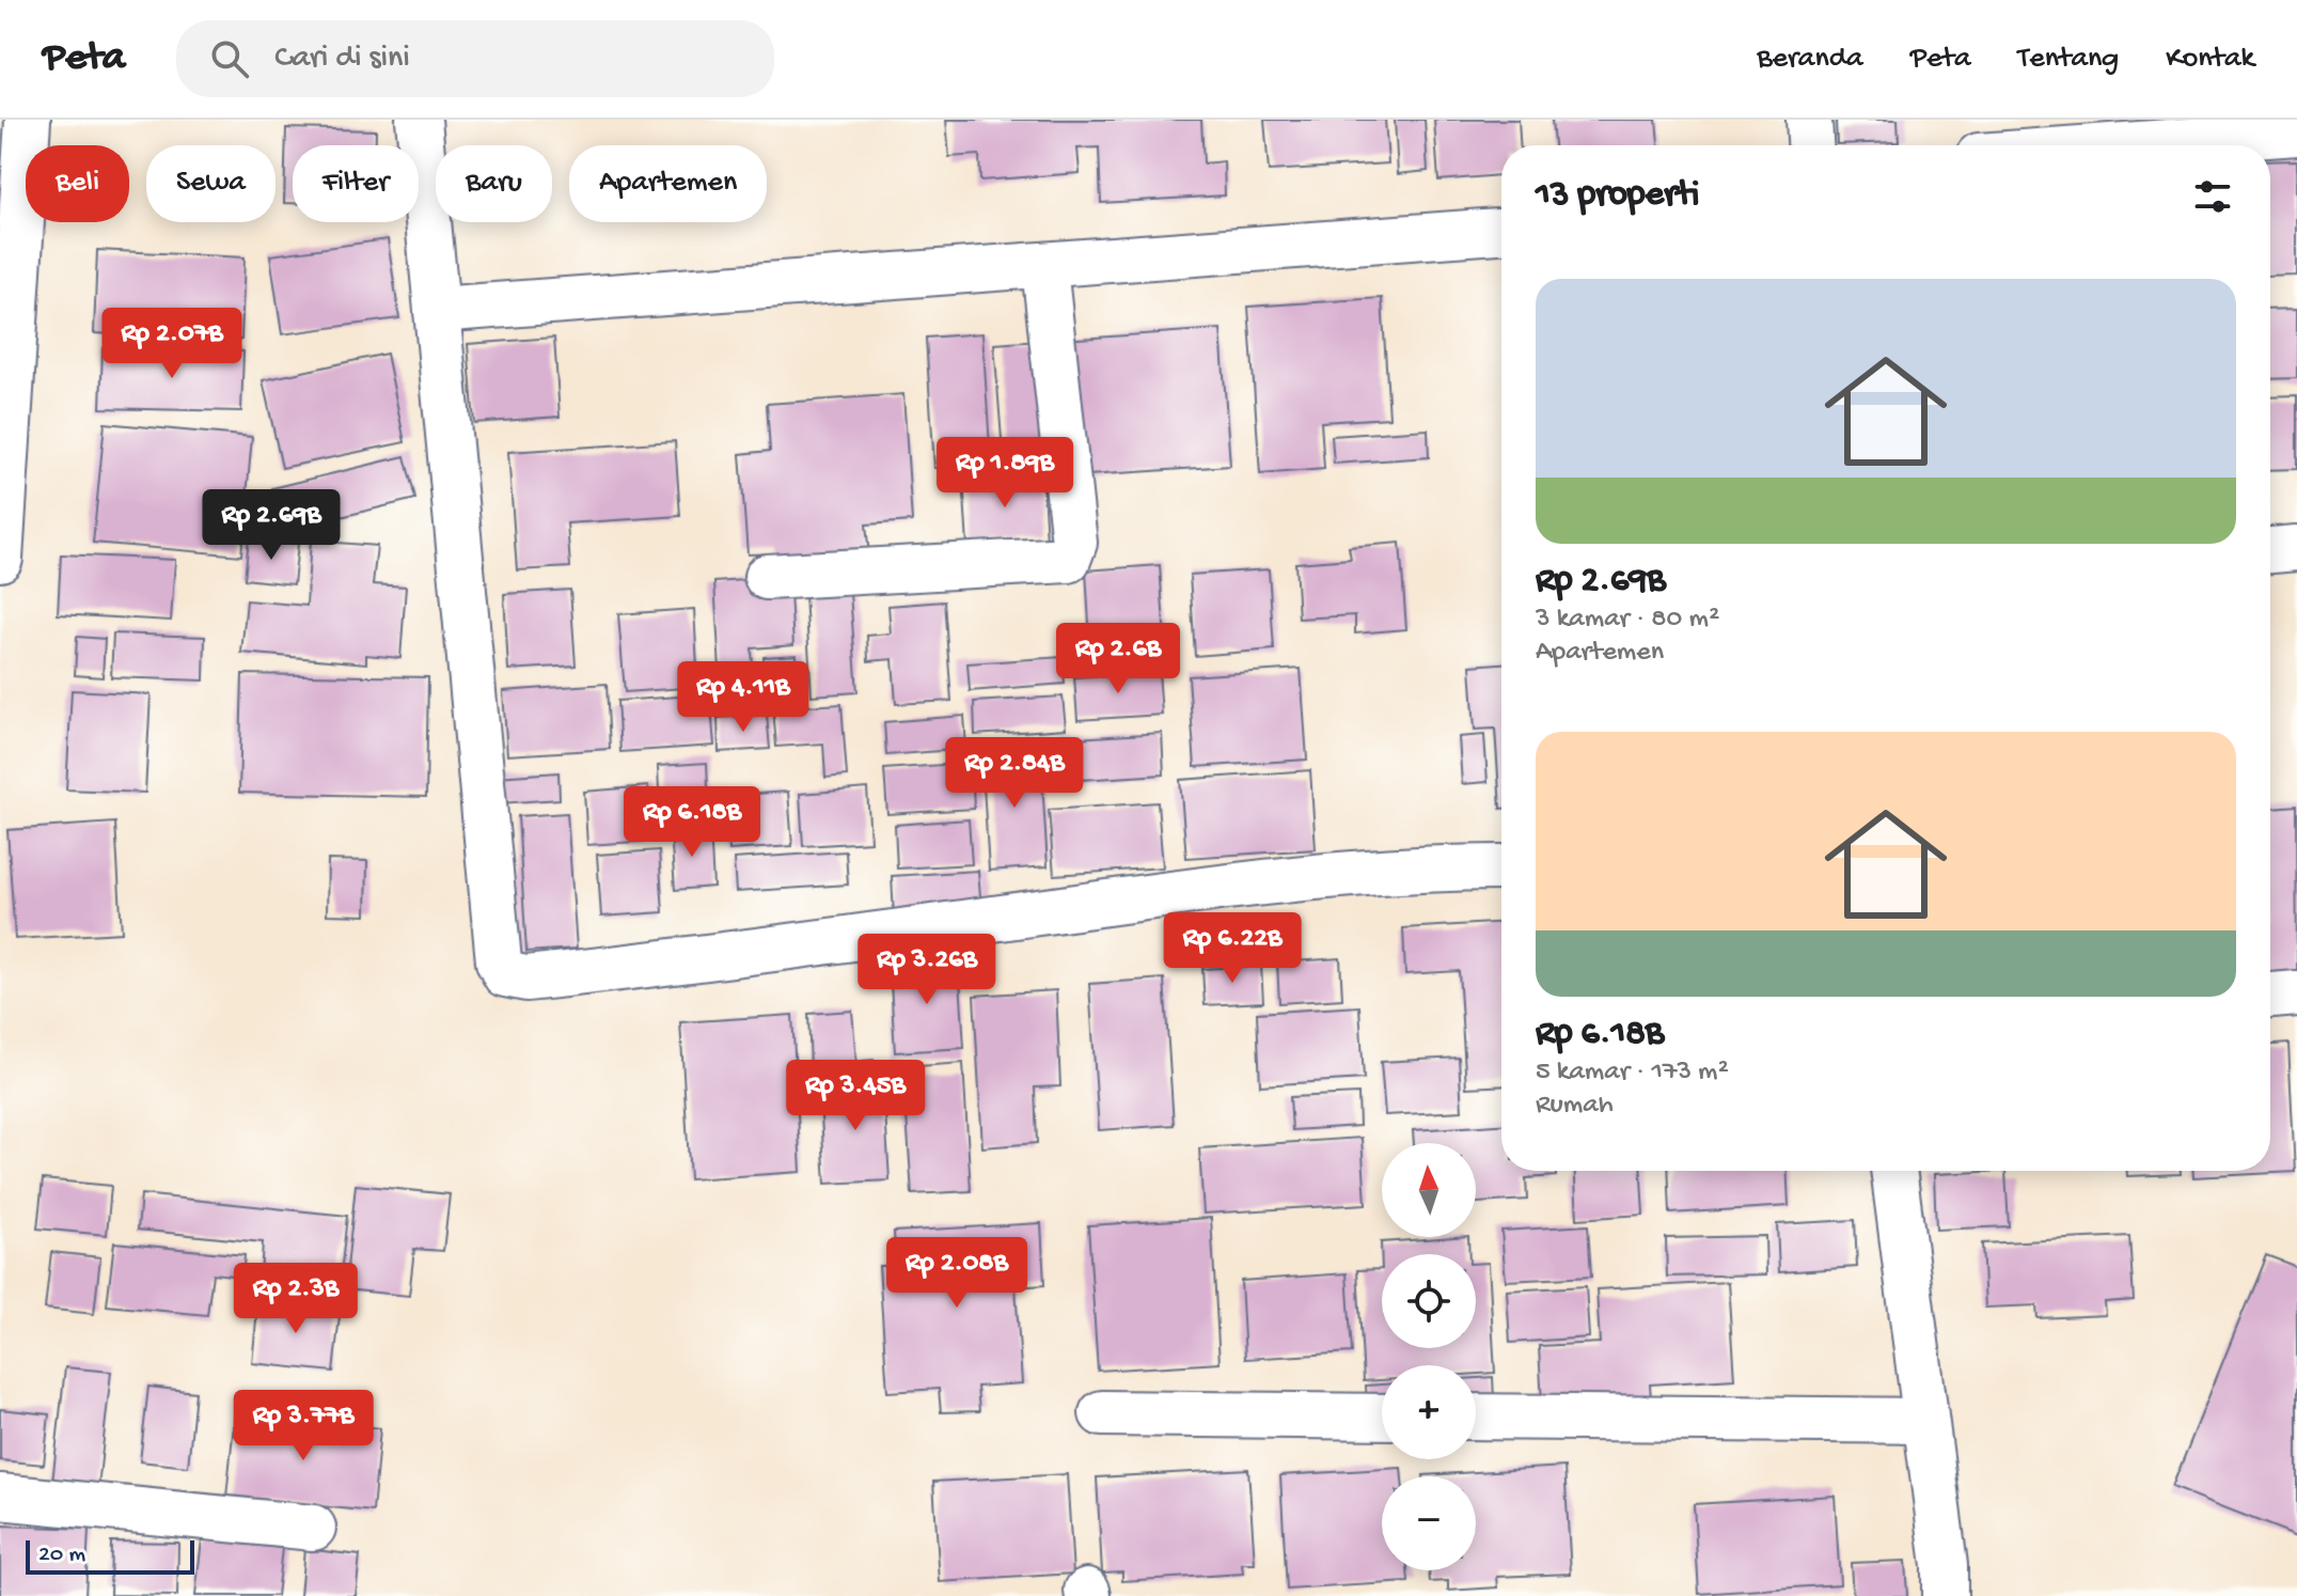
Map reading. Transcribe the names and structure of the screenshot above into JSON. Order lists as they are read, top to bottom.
{
  "scale_bar": "20 m",
  "north": "top",
  "page": {
    "header": "Peta",
    "search": "Cari di sini",
    "nav": [
      "Beranda",
      "Peta",
      "Tentang",
      "Kontak"
    ],
    "chip": [
      "Beli",
      "Sewa",
      "Filter",
      "Baru",
      "Apartemen"
    ],
    "heading": "13 properti",
    "list": [
      {
        "name": "Rp 2.69B",
        "note": "3 kamar · 80 m² · Apartemen"
      },
      {
        "name": "Rp 6.18B",
        "note": "5 kamar · 173 m² · Rumah"
      }
    ],
    "price": [
      "Rp 2.07B",
      "Rp 1.89B",
      "Rp 2.69B",
      "Rp 2.6B",
      "Rp 4.11B",
      "Rp 2.84B",
      "Rp 6.18B",
      "Rp 6.22B",
      "Rp 3.26B",
      "Rp 3.45B",
      "Rp 2.08B",
      "Rp 2.3B",
      "Rp 3.77B"
    ],
    "map_buttons": ["+", "−"],
    "scale": "20 m"
  }
}
